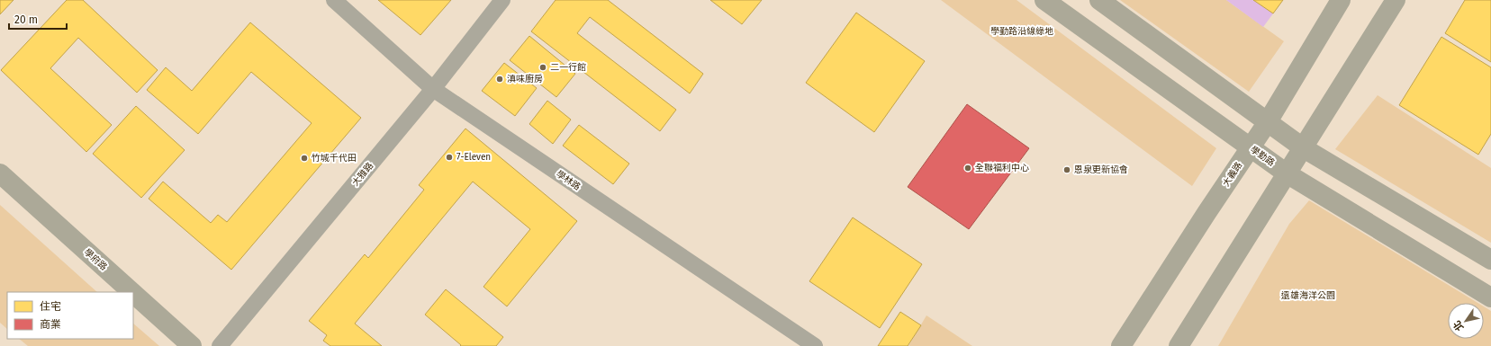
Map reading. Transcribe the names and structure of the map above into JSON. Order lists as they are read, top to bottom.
{
  "streets": {
    "street": [
      "學勤路",
      "大雅路",
      "大義路",
      "學林路",
      "學府路"
    ]
  },
  "crossings": [
    ["學勤路", "大義路"],
    ["大雅路", "學林路"]
  ],
  "parks": ["學勤路沿線綠地", "遠雄海洋公園"],
  "places": [
    "二一行館",
    "滇味廚房",
    "7-Eleven",
    "竹城千代田",
    "全聯福利中心",
    "恩泉更新協會"
  ],
  "legend": ["住宅", "商業"],
  "scale_bar": "20 m",
  "north": "bottom left"
}
